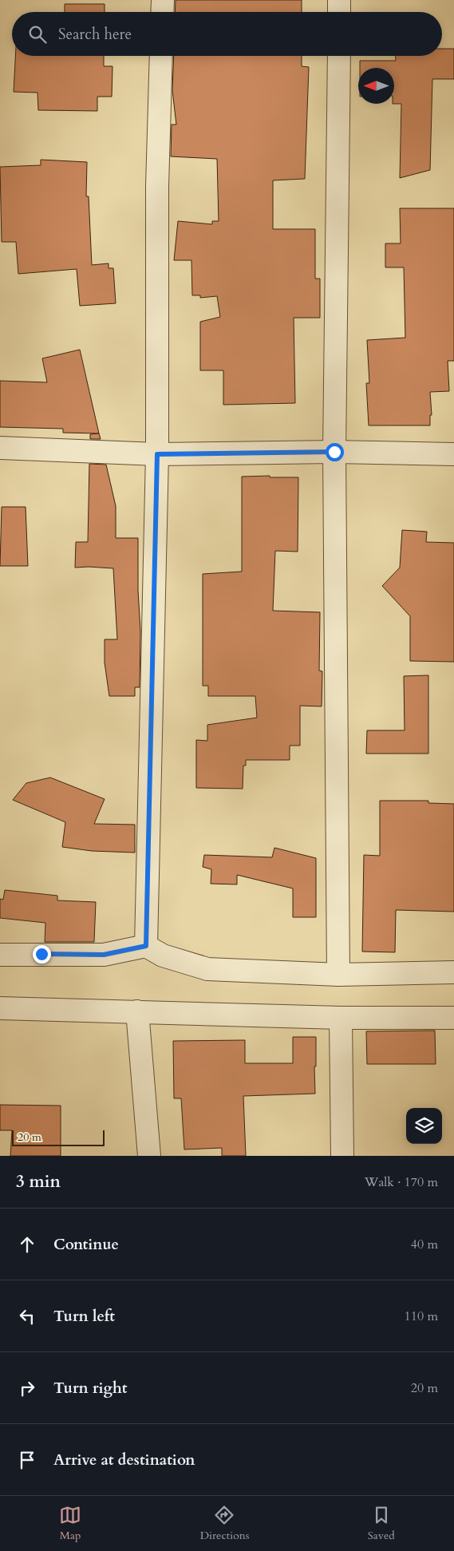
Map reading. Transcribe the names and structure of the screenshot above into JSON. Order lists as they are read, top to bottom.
{
  "scale_bar": "20 m",
  "north": "left",
  "page": {
    "search": "Search here",
    "scale": "20 m",
    "heading": ["3 min", "Walk · 170 m"],
    "list": [
      ["Continue", "40 m"],
      ["Turn left", "110 m"],
      ["Turn right", "20 m"],
      "Arrive at destination"
    ],
    "nav": ["Map", "Directions", "Saved"]
  }
}
